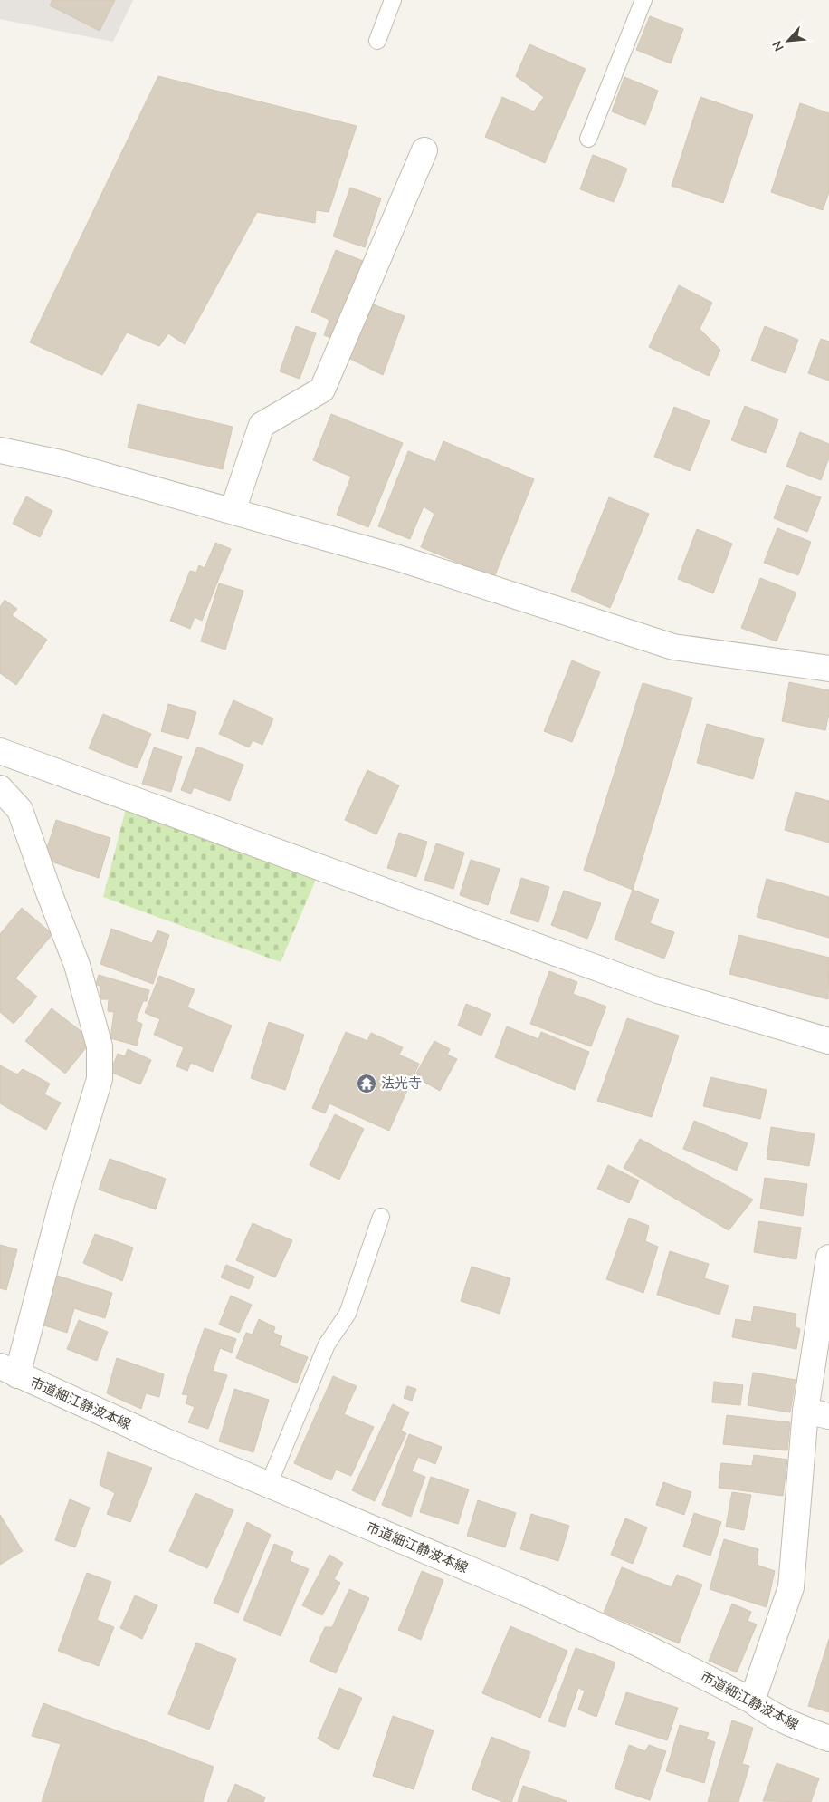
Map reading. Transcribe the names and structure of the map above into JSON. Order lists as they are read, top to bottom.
{
  "streets": {
    "street": ["市道細江静波本線"]
  },
  "places": {
    "temple": ["法光寺"]
  },
  "north": "bottom left"
}
